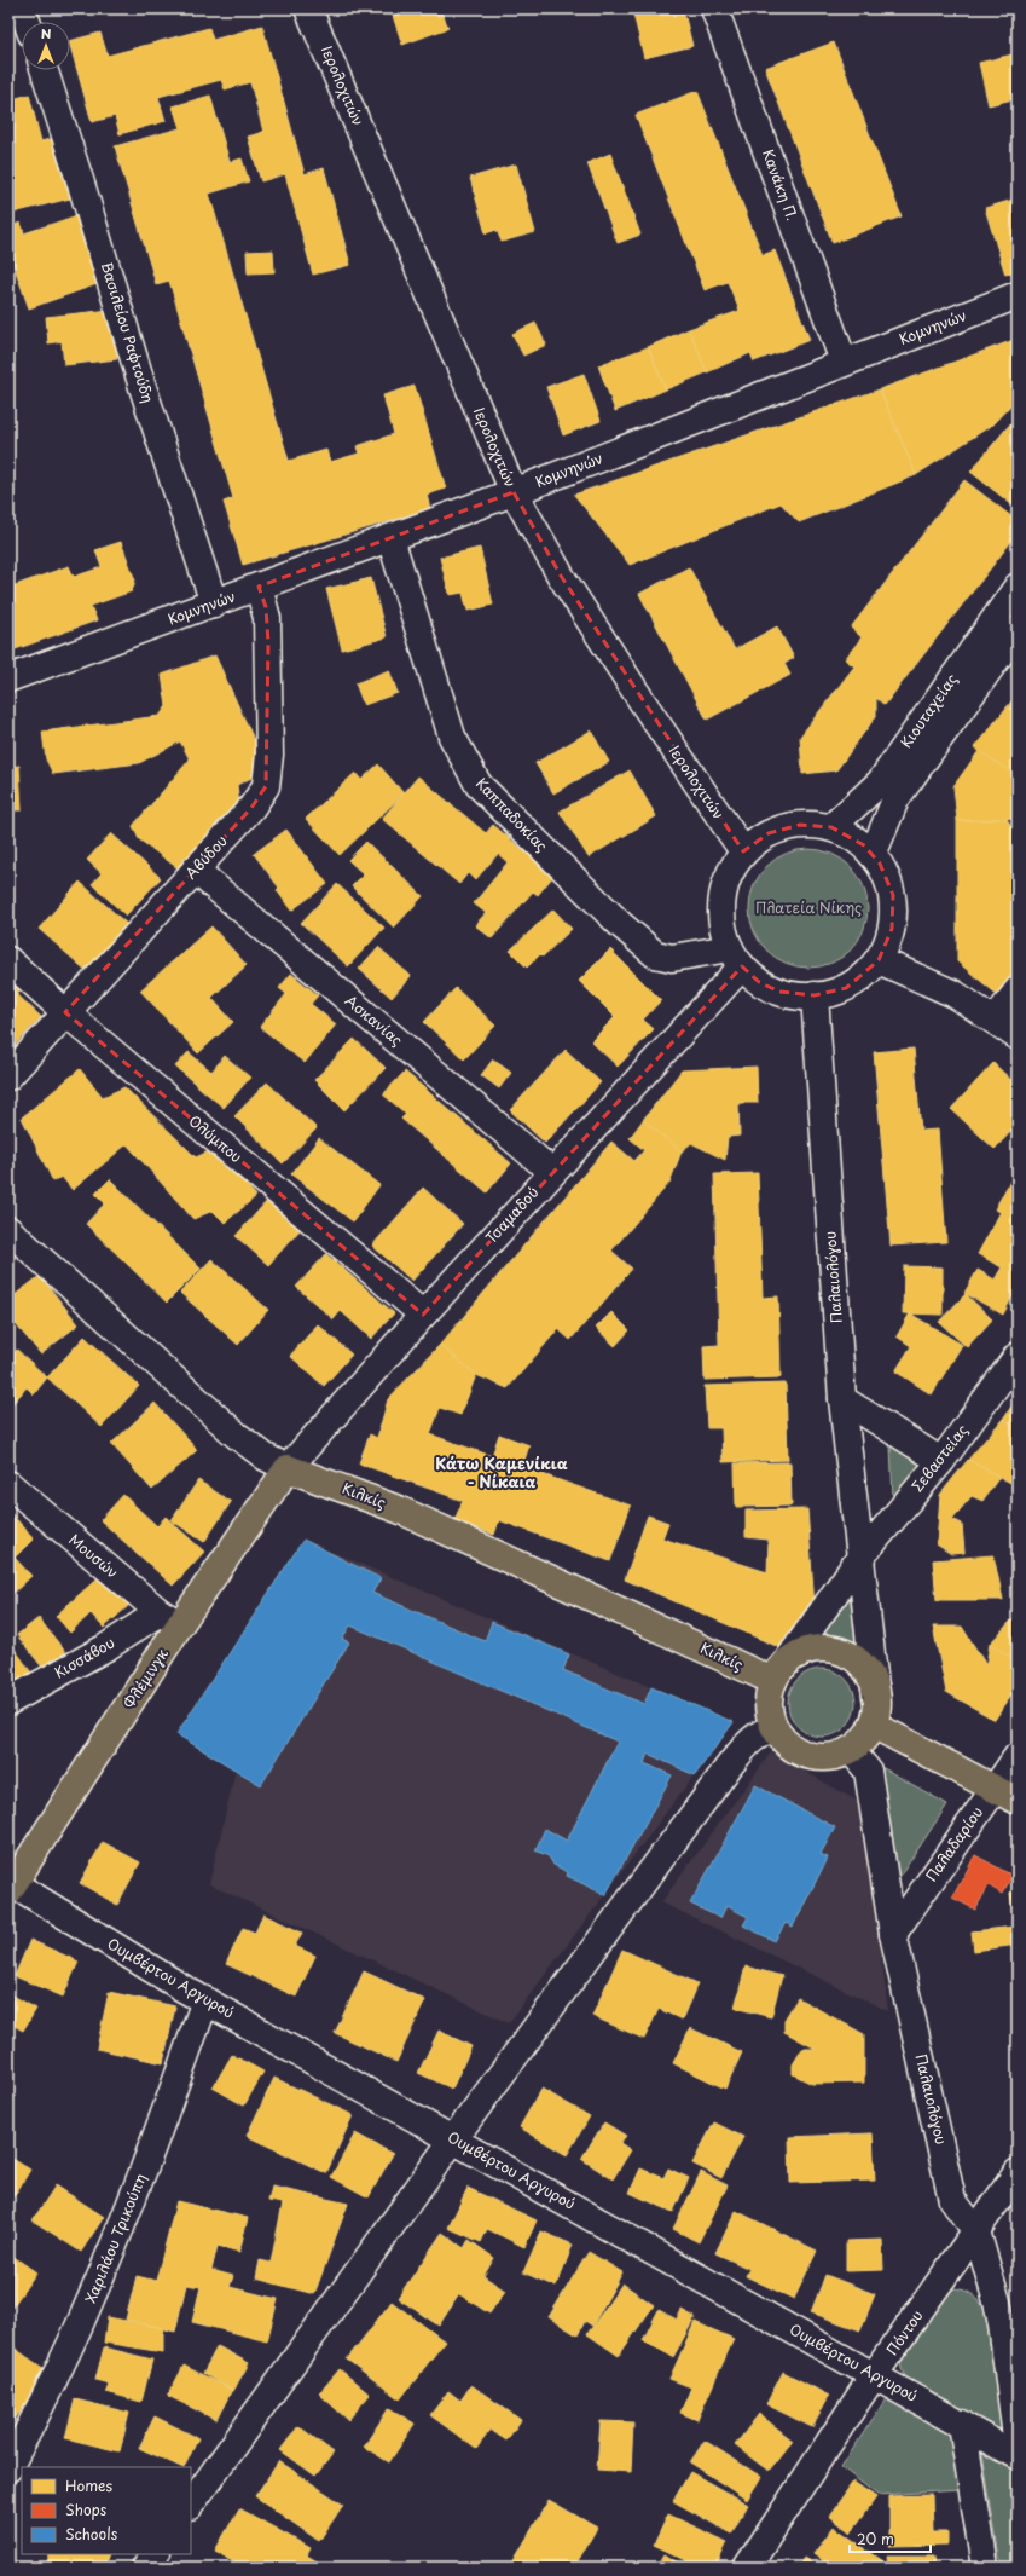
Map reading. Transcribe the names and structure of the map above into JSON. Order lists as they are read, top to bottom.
{
  "streets": {
    "main road": ["Κιλκίς", "Φλέμινγκ"],
    "street": [
      "Ιερολοχιτών",
      "Κανάκη Π.",
      "Κομνηνών",
      "Βασιλείου Ραφτούδη",
      "Κιουταχείας",
      "Καππαδοκίας",
      "Αβύδου",
      "Ασκανίας",
      "Ολύμπου",
      "Τσαμαδού",
      "Παλαιολόγου",
      "Σεβαστείας",
      "Μουσών",
      "Κισσάβου",
      "Παλαδαρίου",
      "Ουμβέρτου Αργυρού",
      "Χαριλάου Τρικούπη",
      "Πόντου"
    ]
  },
  "crossings": [
    ["Ιερολοχιτών", "Κομνηνών"],
    ["Ιερολοχιτών", "Κιουταχείας"],
    ["Ιερολοχιτών", "Καππαδοκίας"],
    ["Ιερολοχιτών", "Τσαμαδού"],
    ["Ιερολοχιτών", "Παλαιολόγου"],
    ["Κανάκη Π.", "Κομνηνών"],
    ["Κομνηνών", "Βασιλείου Ραφτούδη"],
    ["Κομνηνών", "Καππαδοκίας"],
    ["Κομνηνών", "Αβύδου"],
    ["Κιουταχείας", "Καππαδοκίας"],
    ["Κιουταχείας", "Τσαμαδού"],
    ["Κιουταχείας", "Παλαιολόγου"],
    ["Καππαδοκίας", "Τσαμαδού"],
    ["Καππαδοκίας", "Παλαιολόγου"],
    ["Αβύδου", "Ασκανίας"],
    ["Αβύδου", "Ολύμπου"],
    ["Ασκανίας", "Τσαμαδού"],
    ["Ολύμπου", "Τσαμαδού"],
    ["Τσαμαδού", "Παλαιολόγου"],
    ["Τσαμαδού", "Κιλκίς"],
    ["Τσαμαδού", "Φλέμινγκ"],
    ["Παλαιολόγου", "Σεβαστείας"],
    ["Παλαιολόγου", "Κιλκίς"],
    ["Παλαιολόγου", "Παλαδαρίου"],
    ["Παλαιολόγου", "Πόντου"],
    ["Σεβαστείας", "Κιλκίς"],
    ["Κιλκίς", "Φλέμινγκ"],
    ["Μουσών", "Κισσάβου"],
    ["Μουσών", "Φλέμινγκ"],
    ["Κισσάβου", "Φλέμινγκ"],
    ["Φλέμινγκ", "Ουμβέρτου Αργυρού"],
    ["Ουμβέρτου Αργυρού", "Χαριλάου Τρικούπη"],
    ["Ουμβέρτου Αργυρού", "Πόντου"]
  ],
  "districts": ["Κάτω Καμενίκια - Νίκαια"],
  "parks": ["Πλατεία Νίκης"],
  "legend": ["Homes", "Shops", "Schools"],
  "scale_bar": "20 m",
  "north": "top"
}
